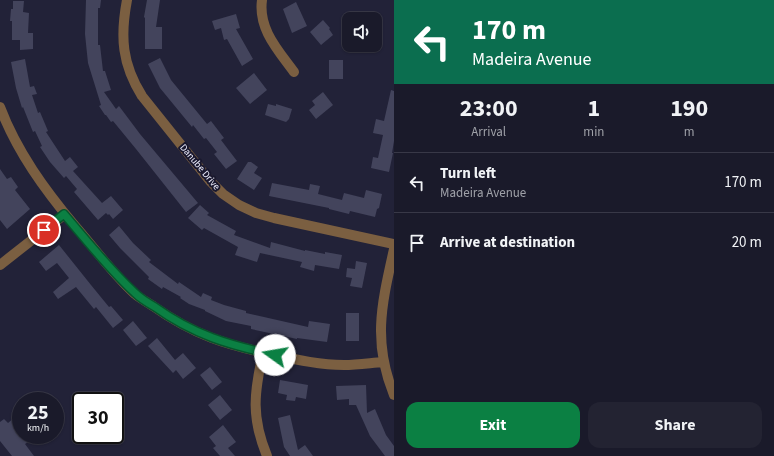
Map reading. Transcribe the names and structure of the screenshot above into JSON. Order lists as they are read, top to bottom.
{
  "streets": {
    "street": ["Danube Drive"]
  },
  "page": {
    "turn": ["170 m", "Madeira Avenue"],
    "eta": [
      "23:00",
      "Arrival",
      "1",
      "min",
      "190",
      "m"
    ],
    "list": [
      {
        "name": "Turn left",
        "note": "Madeira Avenue",
        "value": "170 m"
      },
      {
        "name": "Arrive at destination",
        "value": "20 m"
      }
    ],
    "speed": "25 km/h",
    "limit": "30",
    "buttons": ["Exit", "Share"]
  }
}
